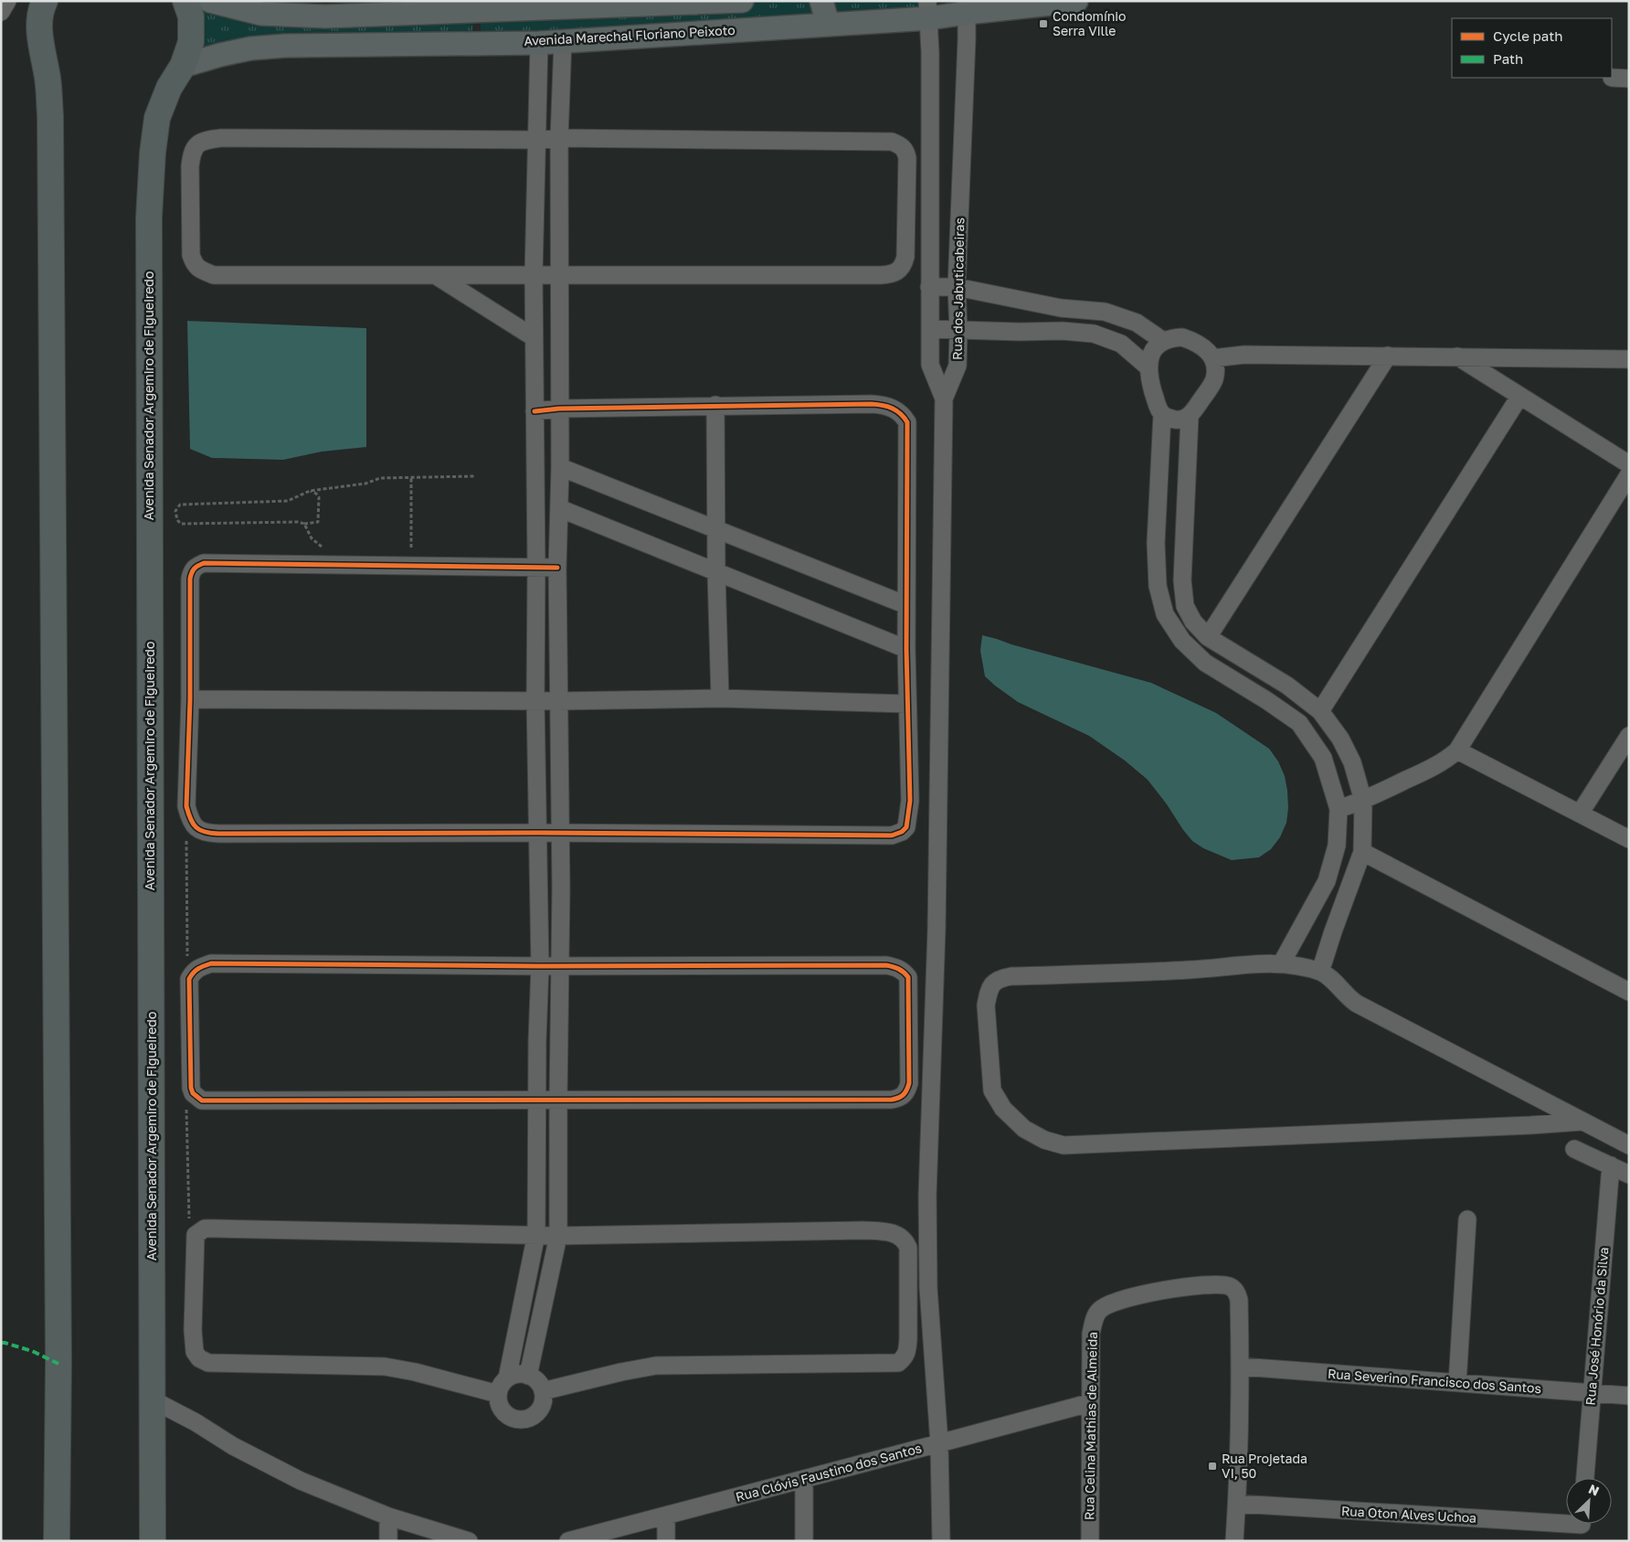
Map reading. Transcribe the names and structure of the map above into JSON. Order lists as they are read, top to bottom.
{
  "streets": {
    "highway": ["Avenida Senador Argemiro de Figueiredo"],
    "main road": ["Avenida Marechal Floriano Peixoto"],
    "street": [
      "Rua dos Jabuticabeiras",
      "Rua José Honório da Silva",
      "Rua Severino Francisco dos Santos",
      "Rua Celina Mathias de Almeida",
      "Rua Clóvis Faustino dos Santos",
      "Rua Oton Alves Uchoa"
    ]
  },
  "crossings": [
    ["Avenida Marechal Floriano Peixoto", "Rua dos Jabuticabeiras"],
    ["Avenida Marechal Floriano Peixoto", "Avenida Senador Argemiro de Figueiredo"],
    ["Rua José Honório da Silva", "Rua Severino Francisco dos Santos"],
    ["Rua Severino Francisco dos Santos", "Rua Celina Mathias de Almeida"],
    ["Rua Celina Mathias de Almeida", "Rua Clóvis Faustino dos Santos"]
  ],
  "places": {
    "transit": ["Condomínio Serra Ville", "Rua Projetada VI, 50"]
  },
  "legend": ["Cycle path", "Path"],
  "north": "top right"
}
